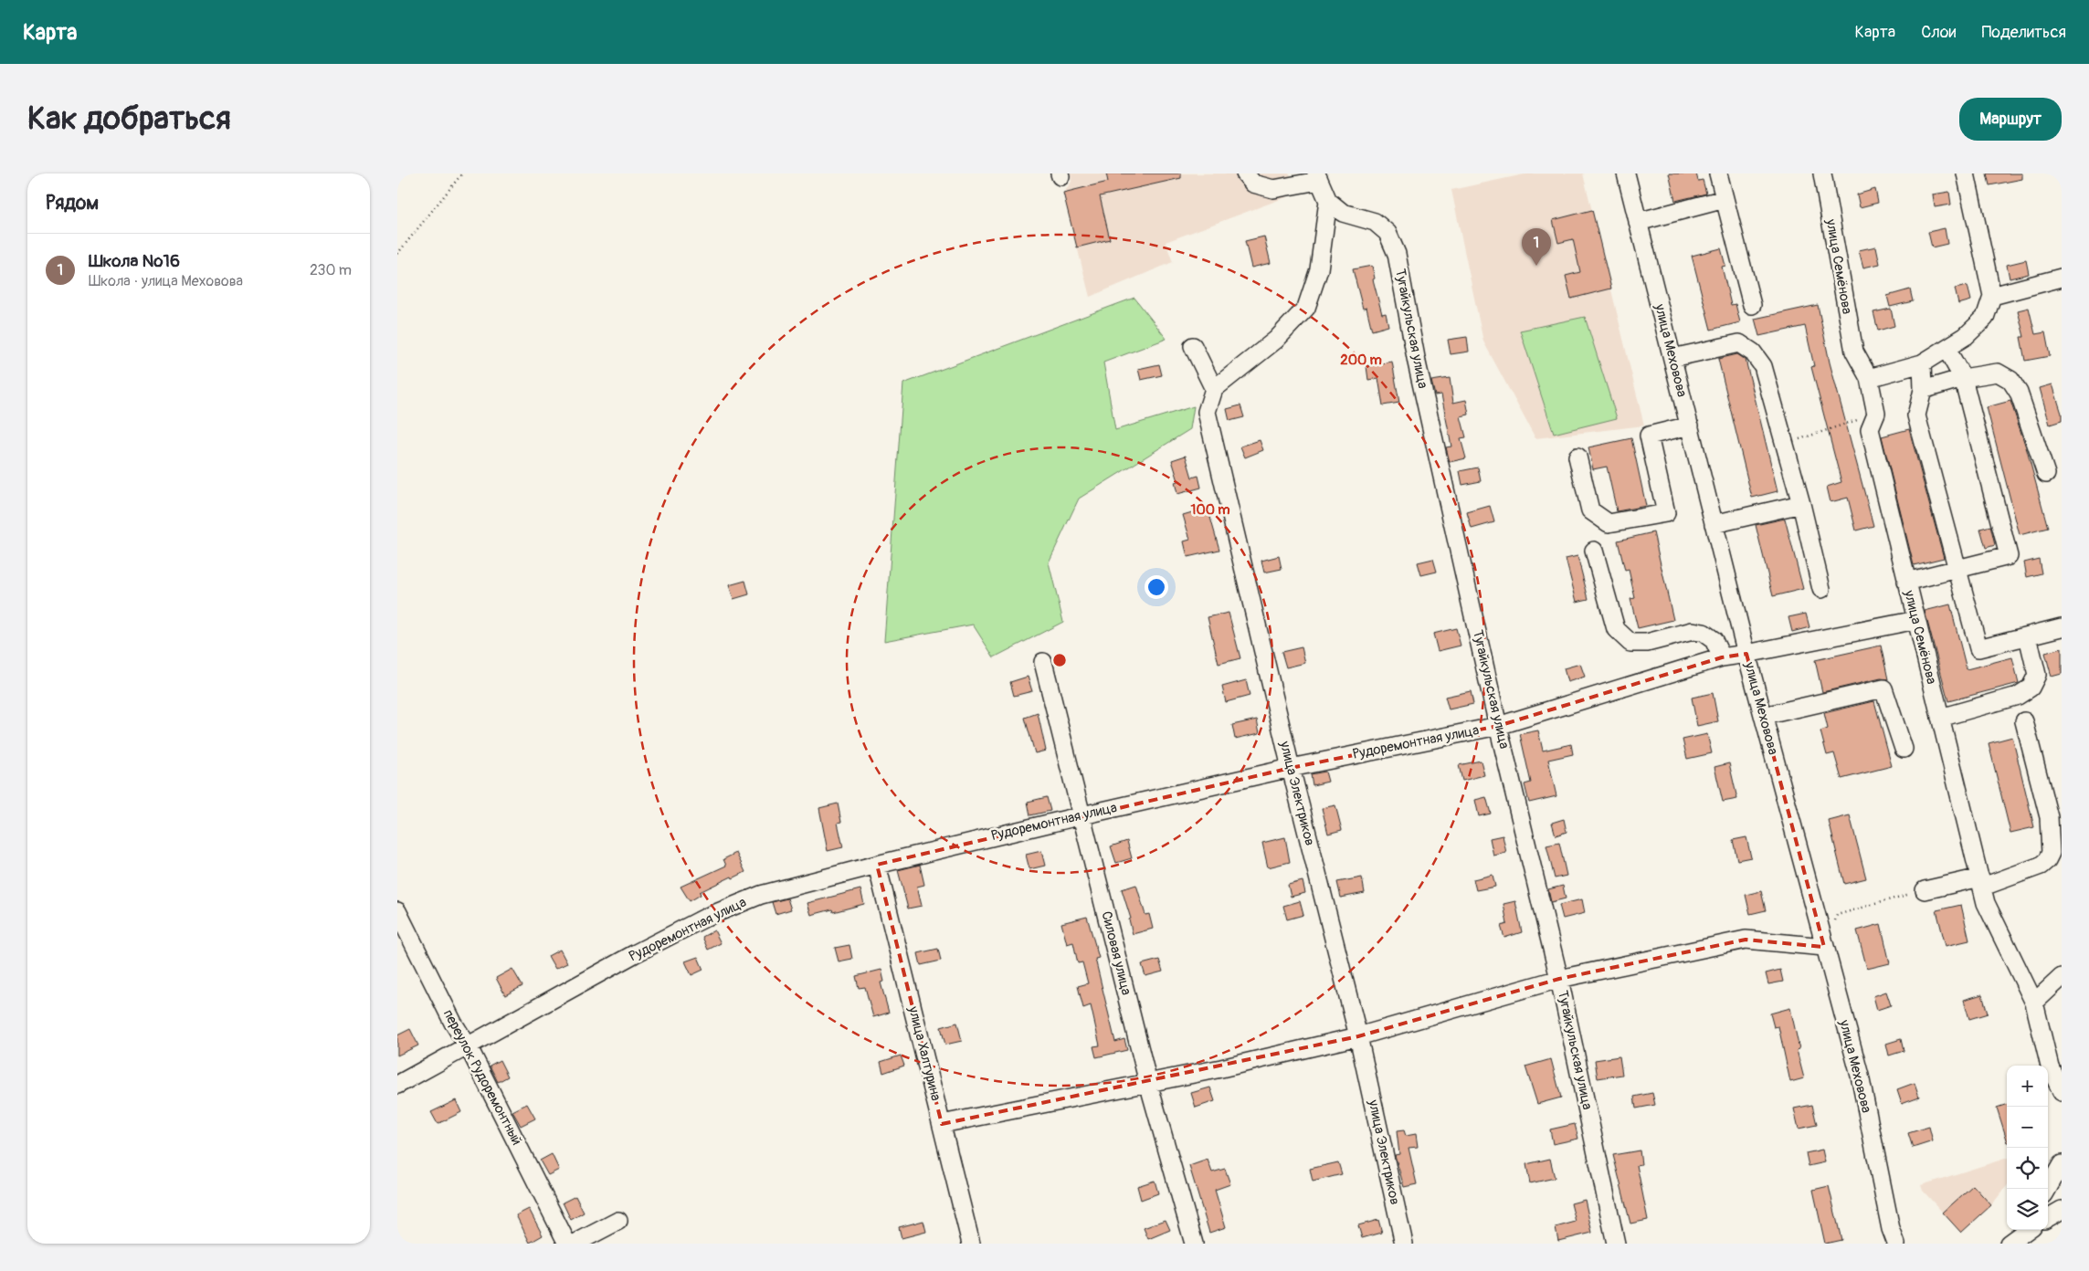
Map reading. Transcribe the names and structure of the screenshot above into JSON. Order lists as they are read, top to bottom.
{
  "streets": {
    "street": [
      "улица Семёнова",
      "Тугайкульская улица",
      "улица Меховова",
      "Рудоремонтная улица",
      "улица Электриков",
      "Силовая улица",
      "улица Халтурина",
      "переулок Рудоремонтный"
    ]
  },
  "crossings": [
    ["улица Семёнова", "Рудоремонтная улица"],
    ["Тугайкульская улица", "Рудоремонтная улица"],
    ["улица Меховова", "Рудоремонтная улица"],
    ["Рудоремонтная улица", "улица Электриков"],
    ["Рудоремонтная улица", "Силовая улица"],
    ["Рудоремонтная улица", "улица Халтурина"],
    ["Рудоремонтная улица", "переулок Рудоремонтный"]
  ],
  "page": {
    "header": "Карта",
    "nav": ["Карта", "Слои", "Поделиться"],
    "buttons": "Маршрут",
    "title": "Как добраться",
    "heading": "Рядом",
    "pins": "1",
    "list": [
      {
        "mark": "1",
        "name": "Школа №16",
        "note": "Школа · улица Меховова",
        "value": "230 m"
      }
    ],
    "map_buttons": ["+", "−"]
  },
  "rings": ["200 m", "100 m"]
}
